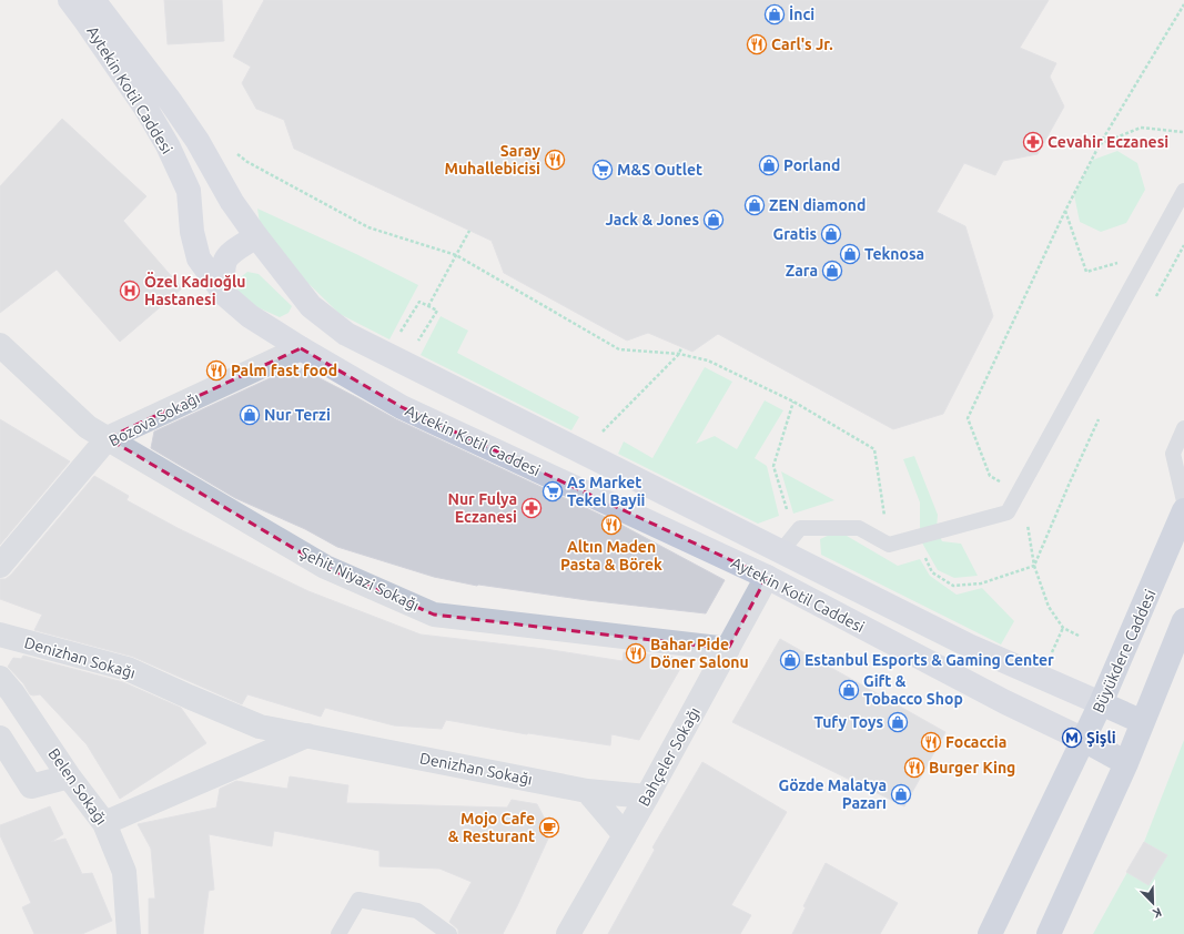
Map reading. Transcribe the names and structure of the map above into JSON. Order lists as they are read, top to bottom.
{
  "streets": {
    "main road": ["Aytekin Kotil Caddesi", "Büyükdere Caddesi"],
    "street": [
      "Bozova Sokağı",
      "Şehit Niyazi Sokağı",
      "Denizhan Sokağı",
      "Bahçeler Sokağı",
      "Belen Sokağı"
    ]
  },
  "crossings": [
    ["Aytekin Kotil Caddesi", "Bozova Sokağı"],
    ["Aytekin Kotil Caddesi", "Büyükdere Caddesi"],
    ["Aytekin Kotil Caddesi", "Bahçeler Sokağı"],
    ["Bozova Sokağı", "Şehit Niyazi Sokağı"],
    ["Şehit Niyazi Sokağı", "Bahçeler Sokağı"],
    ["Denizhan Sokağı", "Bahçeler Sokağı"]
  ],
  "places": {
    "shop": [
      "İnci",
      "Porland",
      "ZEN diamond",
      "Jack & Jones",
      "Gratis",
      "Teknosa",
      "Zara",
      "Nur Terzi",
      "Estanbul Esports & Gaming Center",
      "Gift & Tobacco Shop",
      "Tufy Toys",
      "Gözde Malatya Pazarı"
    ],
    "restaurant": [
      "Carl's Jr.",
      "Saray Muhallebicisi",
      "Palm fast food",
      "Altın Maden Pasta & Börek",
      "Bahar Pide Döner Salonu",
      "Focaccia",
      "Burger King"
    ],
    "pharmacy": ["Cevahir Eczanesi", "Nur Fulya Eczanesi"],
    "supermarket": ["M&S Outlet", "As Market Tekel Bayii"],
    "hospital": ["Özel Kadıoğlu Hastanesi"],
    "metro station": ["Şişli"],
    "cafe": ["Mojo Cafe & Resturant"]
  },
  "north": "bottom right"
}
